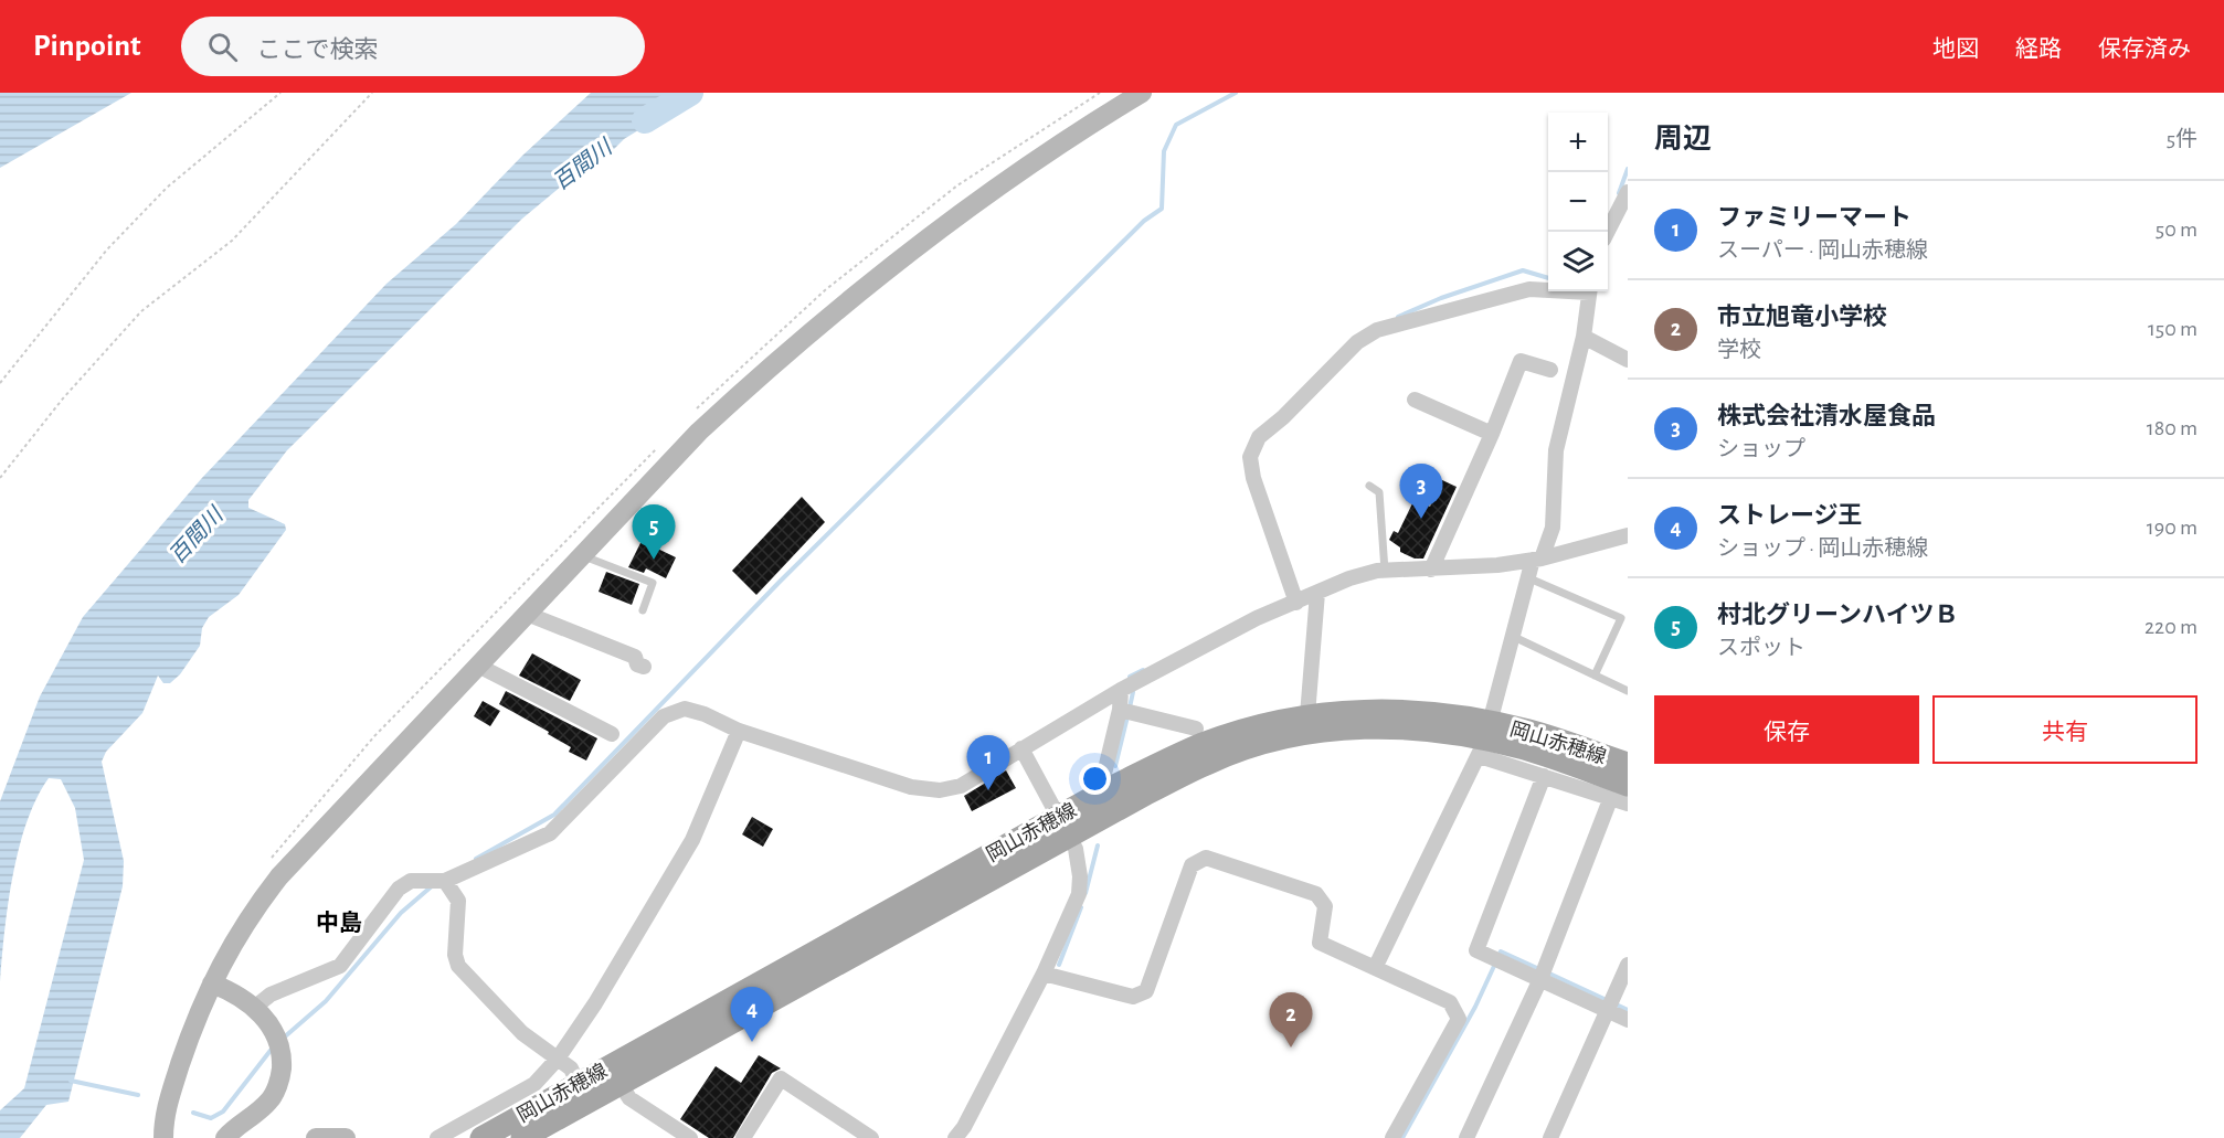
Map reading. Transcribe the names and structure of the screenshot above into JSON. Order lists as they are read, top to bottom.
{
  "streets": {
    "main road": ["岡山赤穂線"]
  },
  "districts": ["中島"],
  "water": ["百間川"],
  "page": {
    "header": "Pinpoint",
    "search": "ここで検索",
    "nav": ["地図", "経路", "保存済み"],
    "heading": ["周辺", "5件"],
    "map_buttons": ["+", "−"],
    "list": [
      {
        "mark": "1",
        "name": "ファミリーマート",
        "note": "スーパー · 岡山赤穂線",
        "value": "50 m"
      },
      {
        "mark": "2",
        "name": "市立旭竜小学校",
        "note": "学校",
        "value": "150 m"
      },
      {
        "mark": "3",
        "name": "株式会社清水屋食品",
        "note": "ショップ",
        "value": "180 m"
      },
      {
        "mark": "4",
        "name": "ストレージ王",
        "note": "ショップ · 岡山赤穂線",
        "value": "190 m"
      },
      {
        "mark": "5",
        "name": "村北グリーンハイツＢ",
        "note": "スポット",
        "value": "220 m"
      }
    ],
    "pins": [
      "3",
      "5",
      "1",
      "4",
      "2"
    ],
    "buttons": ["保存", "共有"]
  }
}
